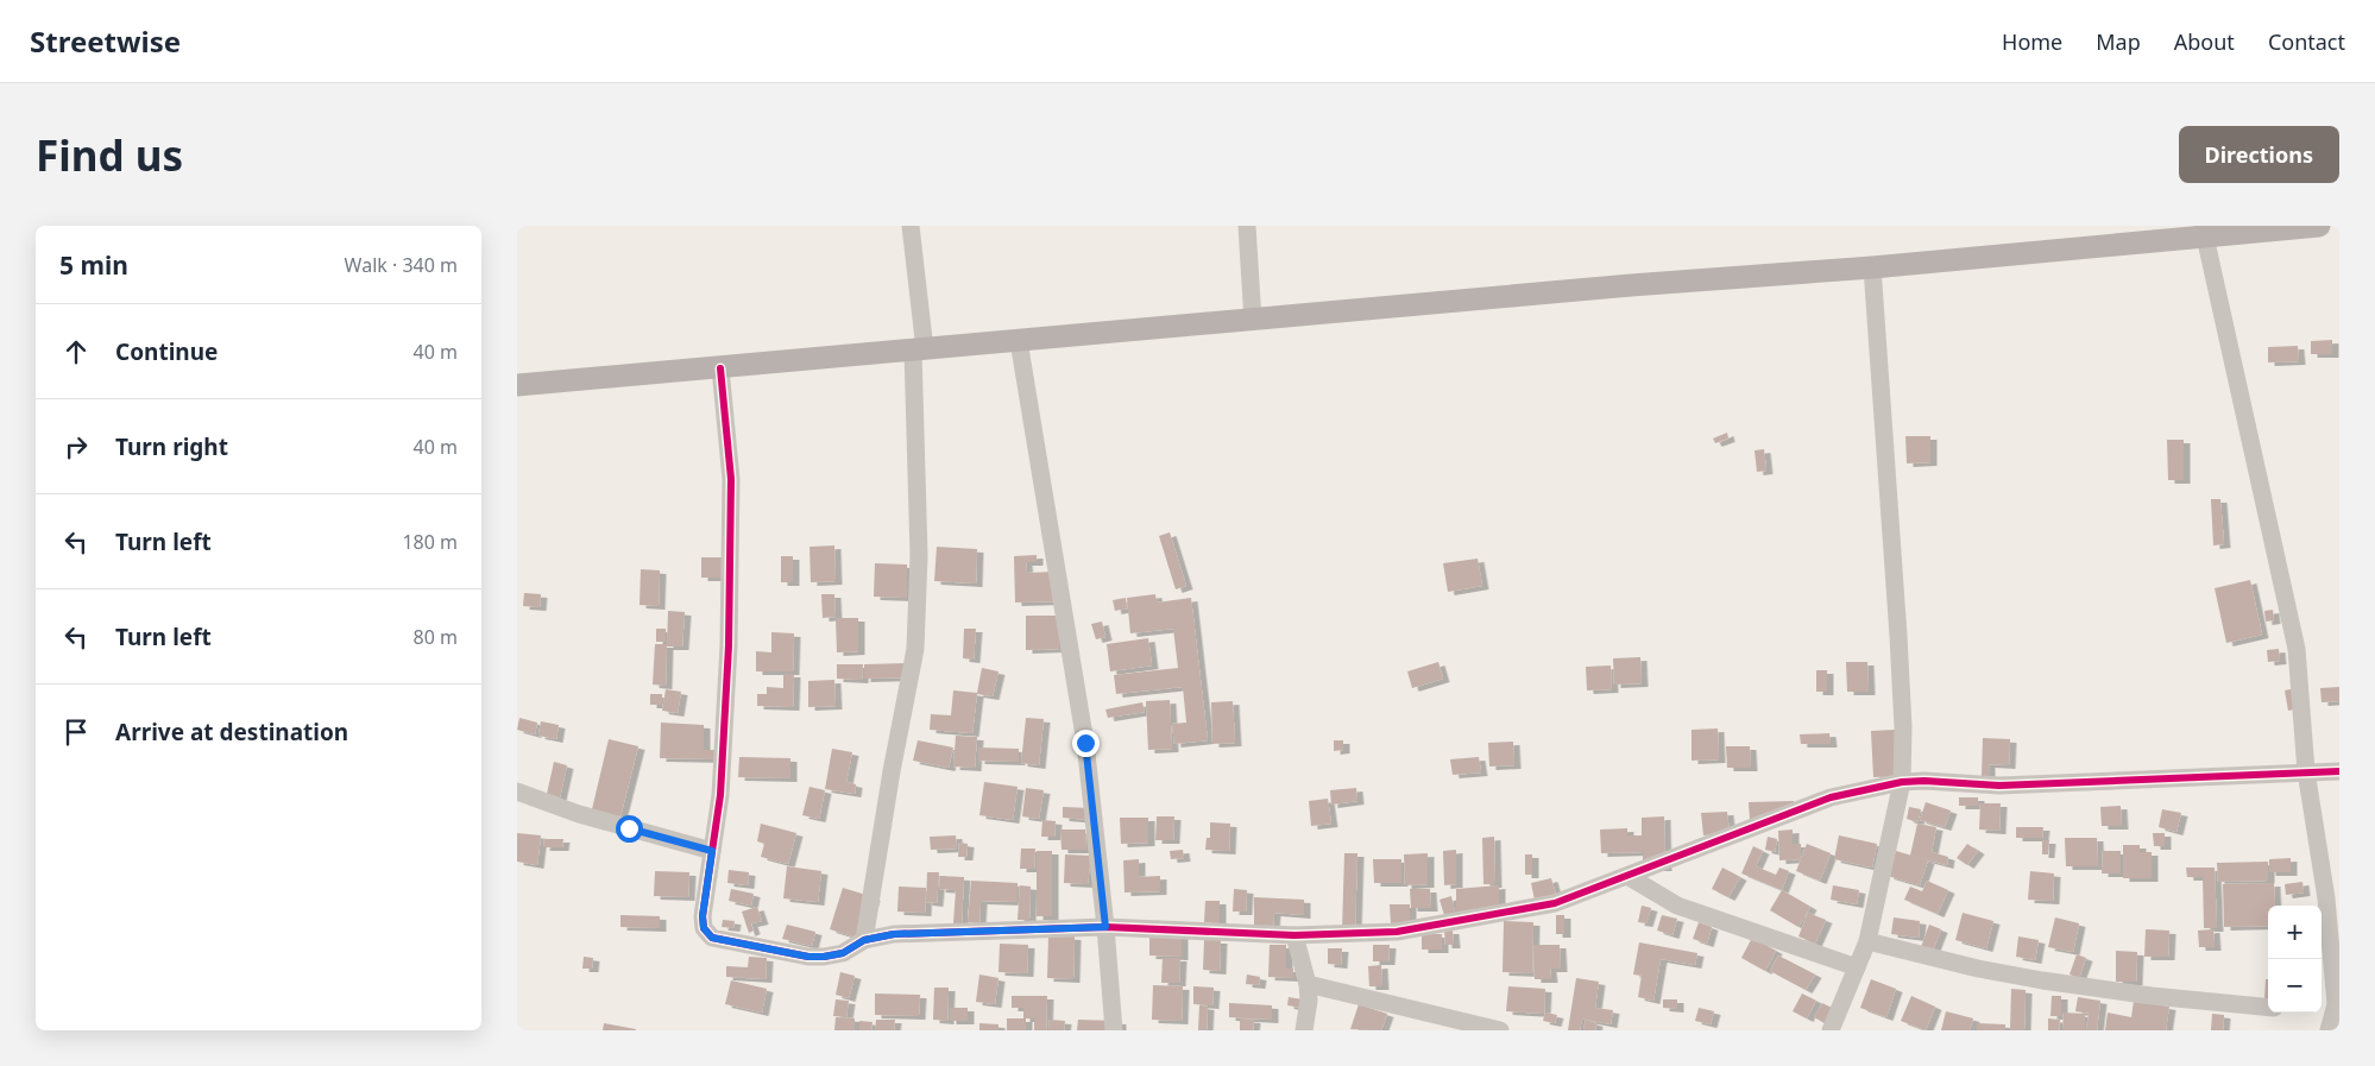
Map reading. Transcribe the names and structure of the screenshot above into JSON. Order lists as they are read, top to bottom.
{
  "page": {
    "header": "Streetwise",
    "nav": [
      "Home",
      "Map",
      "About",
      "Contact"
    ],
    "buttons": "Directions",
    "title": "Find us",
    "heading": ["5 min", "Walk · 340 m"],
    "list": [
      ["Continue", "40 m"],
      ["Turn right", "40 m"],
      ["Turn left", "180 m"],
      ["Turn left", "80 m"],
      "Arrive at destination"
    ],
    "map_buttons": ["+", "−"]
  }
}
